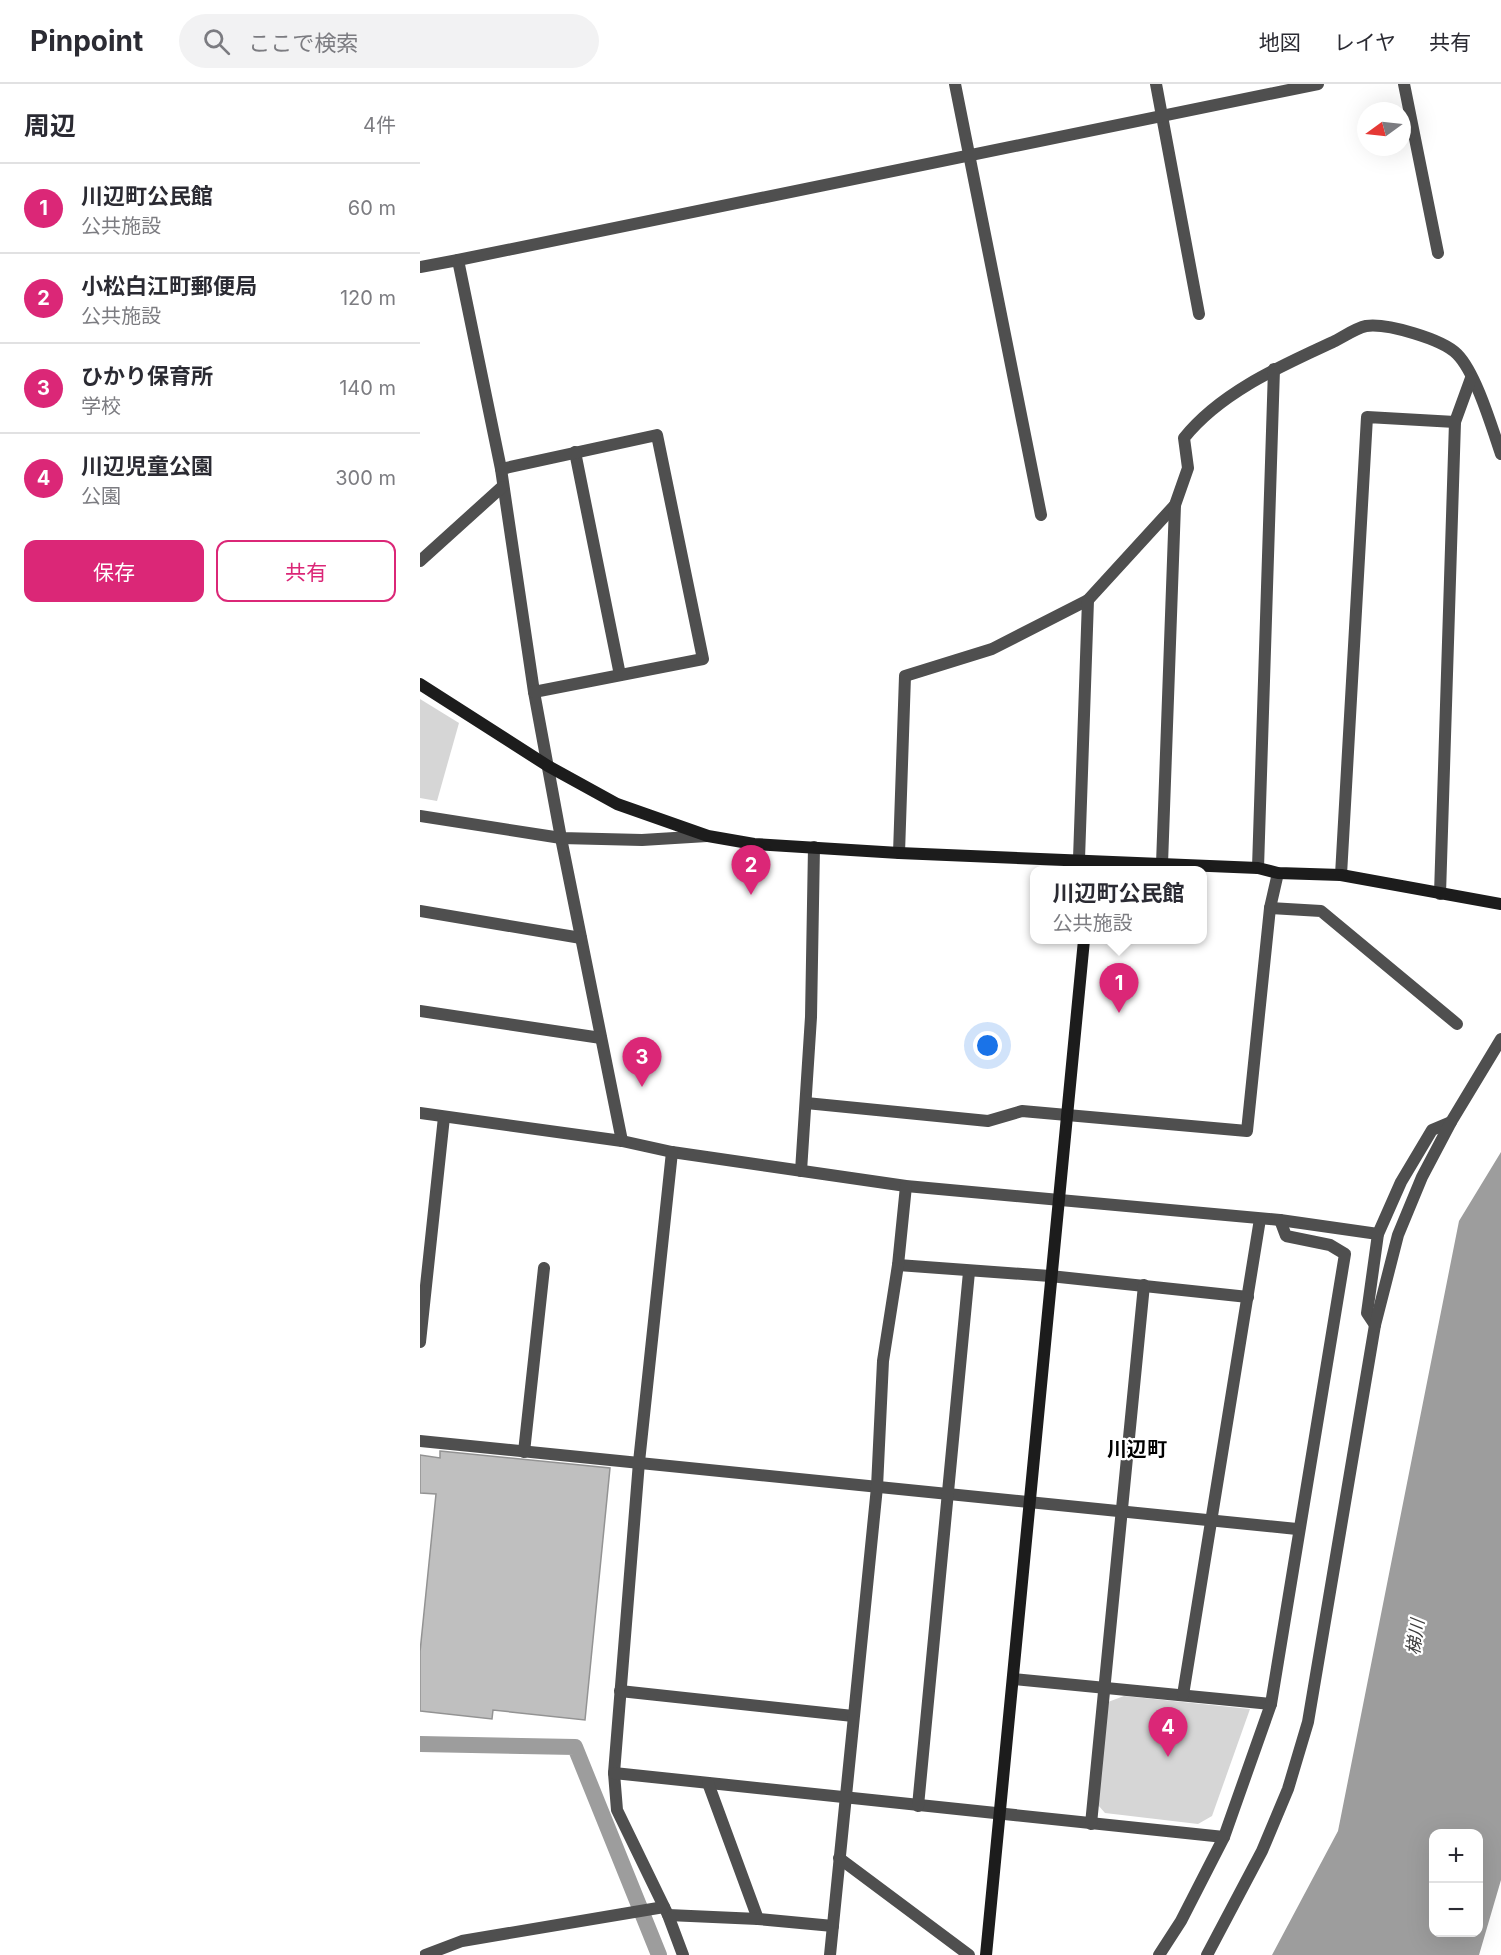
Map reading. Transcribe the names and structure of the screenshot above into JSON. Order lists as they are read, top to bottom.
{
  "districts": ["川辺町"],
  "water": ["梯川"],
  "north": "left",
  "page": {
    "header": "Pinpoint",
    "search": "ここで検索",
    "nav": ["地図", "レイヤ", "共有"],
    "heading": ["周辺", "4件"],
    "list": [
      {
        "mark": "1",
        "name": "川辺町公民館",
        "note": "公共施設",
        "value": "60 m"
      },
      {
        "mark": "2",
        "name": "小松白江町郵便局",
        "note": "公共施設",
        "value": "120 m"
      },
      {
        "mark": "3",
        "name": "ひかり保育所",
        "note": "学校",
        "value": "140 m"
      },
      {
        "mark": "4",
        "name": "川辺児童公園",
        "note": "公園",
        "value": "300 m"
      }
    ],
    "buttons": ["保存", "共有"],
    "pins": [
      "2",
      "1",
      "3",
      "4"
    ],
    "popup": ["川辺町公民館", "公共施設"],
    "map_buttons": ["+", "−"]
  }
}
